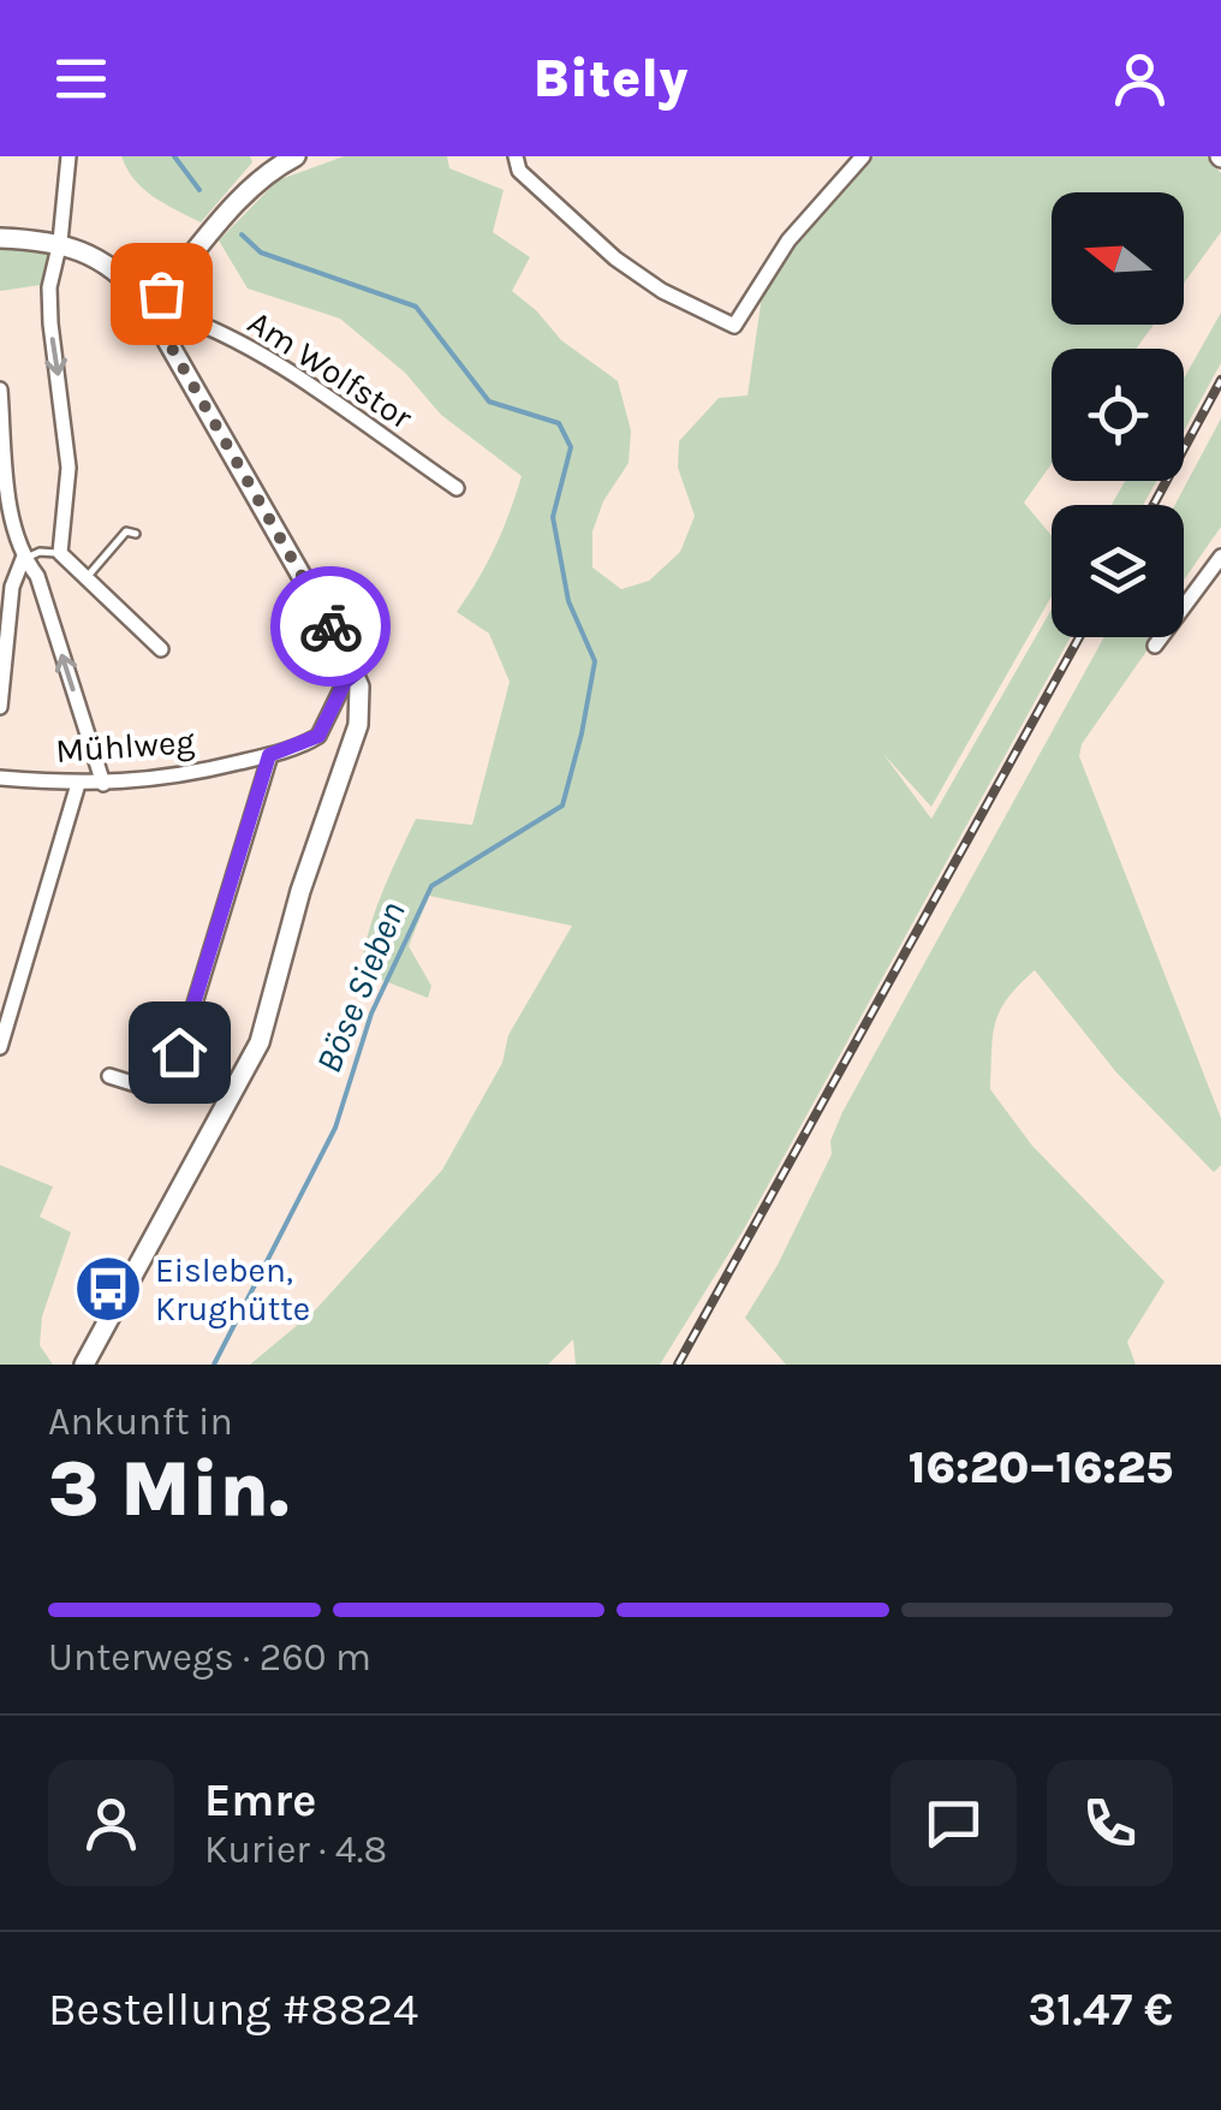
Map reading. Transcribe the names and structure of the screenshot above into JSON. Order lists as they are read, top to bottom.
{
  "streets": {
    "street": ["Am Wolfstor", "Mühlweg"]
  },
  "water": ["Böse Sieben"],
  "places": {
    "bus stop": ["Eisleben, Krughütte"]
  },
  "north": "left",
  "page": {
    "header": "Bitely",
    "heading": ["3 Min.", "Ankunft in", "16:20–16:25"],
    "panel": [
      "Emre",
      "Kurier · 4.8",
      "Bestellung #8824",
      "31.47 €"
    ],
    "bar": "Unterwegs · 260 m"
  }
}
